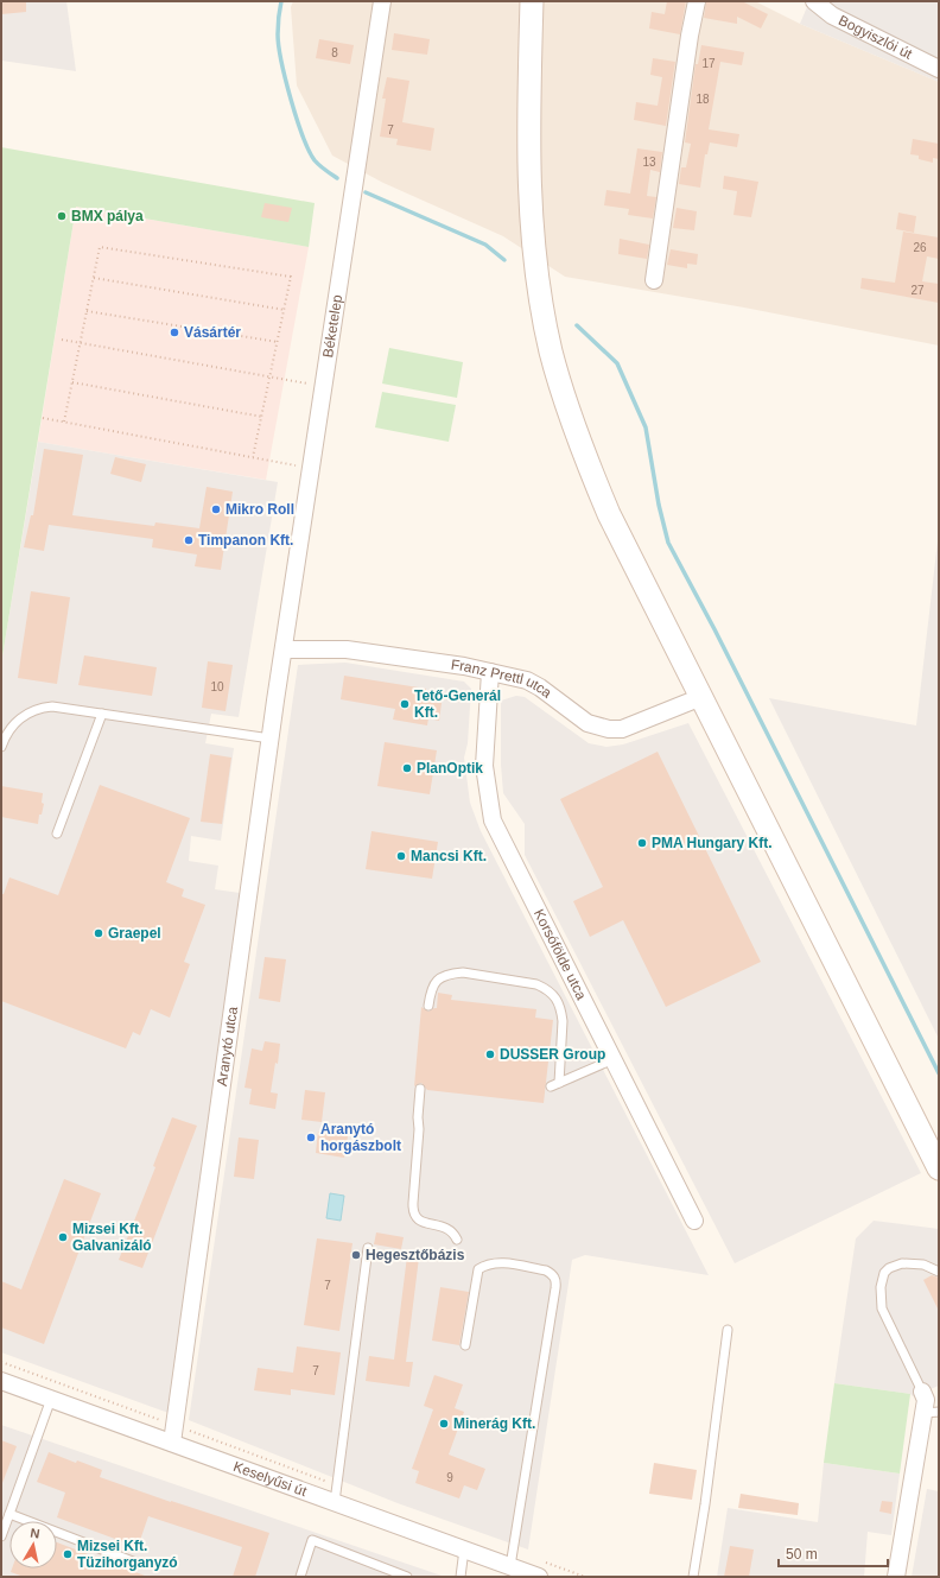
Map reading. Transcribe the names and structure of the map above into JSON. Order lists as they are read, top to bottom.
{
  "streets": {
    "street": [
      "Bogyiszlói út",
      "Béketelep",
      "Franz Prettl utca",
      "Korsófölde utca",
      "Aranytó utca",
      "Keselyűsi út"
    ]
  },
  "crossings": [
    ["Béketelep", "Franz Prettl utca"],
    ["Béketelep", "Aranytó utca"],
    ["Franz Prettl utca", "Korsófölde utca"],
    ["Franz Prettl utca", "Aranytó utca"],
    ["Aranytó utca", "Keselyűsi út"]
  ],
  "places": [
    "BMX pálya",
    "Vásártér",
    "Mikro Roll",
    "Timpanon Kft.",
    "Tető-Generál Kft.",
    "PlanOptik",
    "PMA Hungary Kft.",
    "Mancsi Kft.",
    "Graepel",
    "DUSSER Group",
    "Aranytó horgászbolt",
    "Mizsei Kft. Galvanizáló",
    "Hegesztőbázis",
    "Minerág Kft.",
    "Mizsei Kft. Tüzihorganyzó"
  ],
  "house_numbers": [
    "8",
    "17",
    "18",
    "7",
    "13",
    "26",
    "27",
    "10",
    "7",
    "7",
    "9"
  ],
  "scale_bar": "50 m",
  "north": "top"
}
